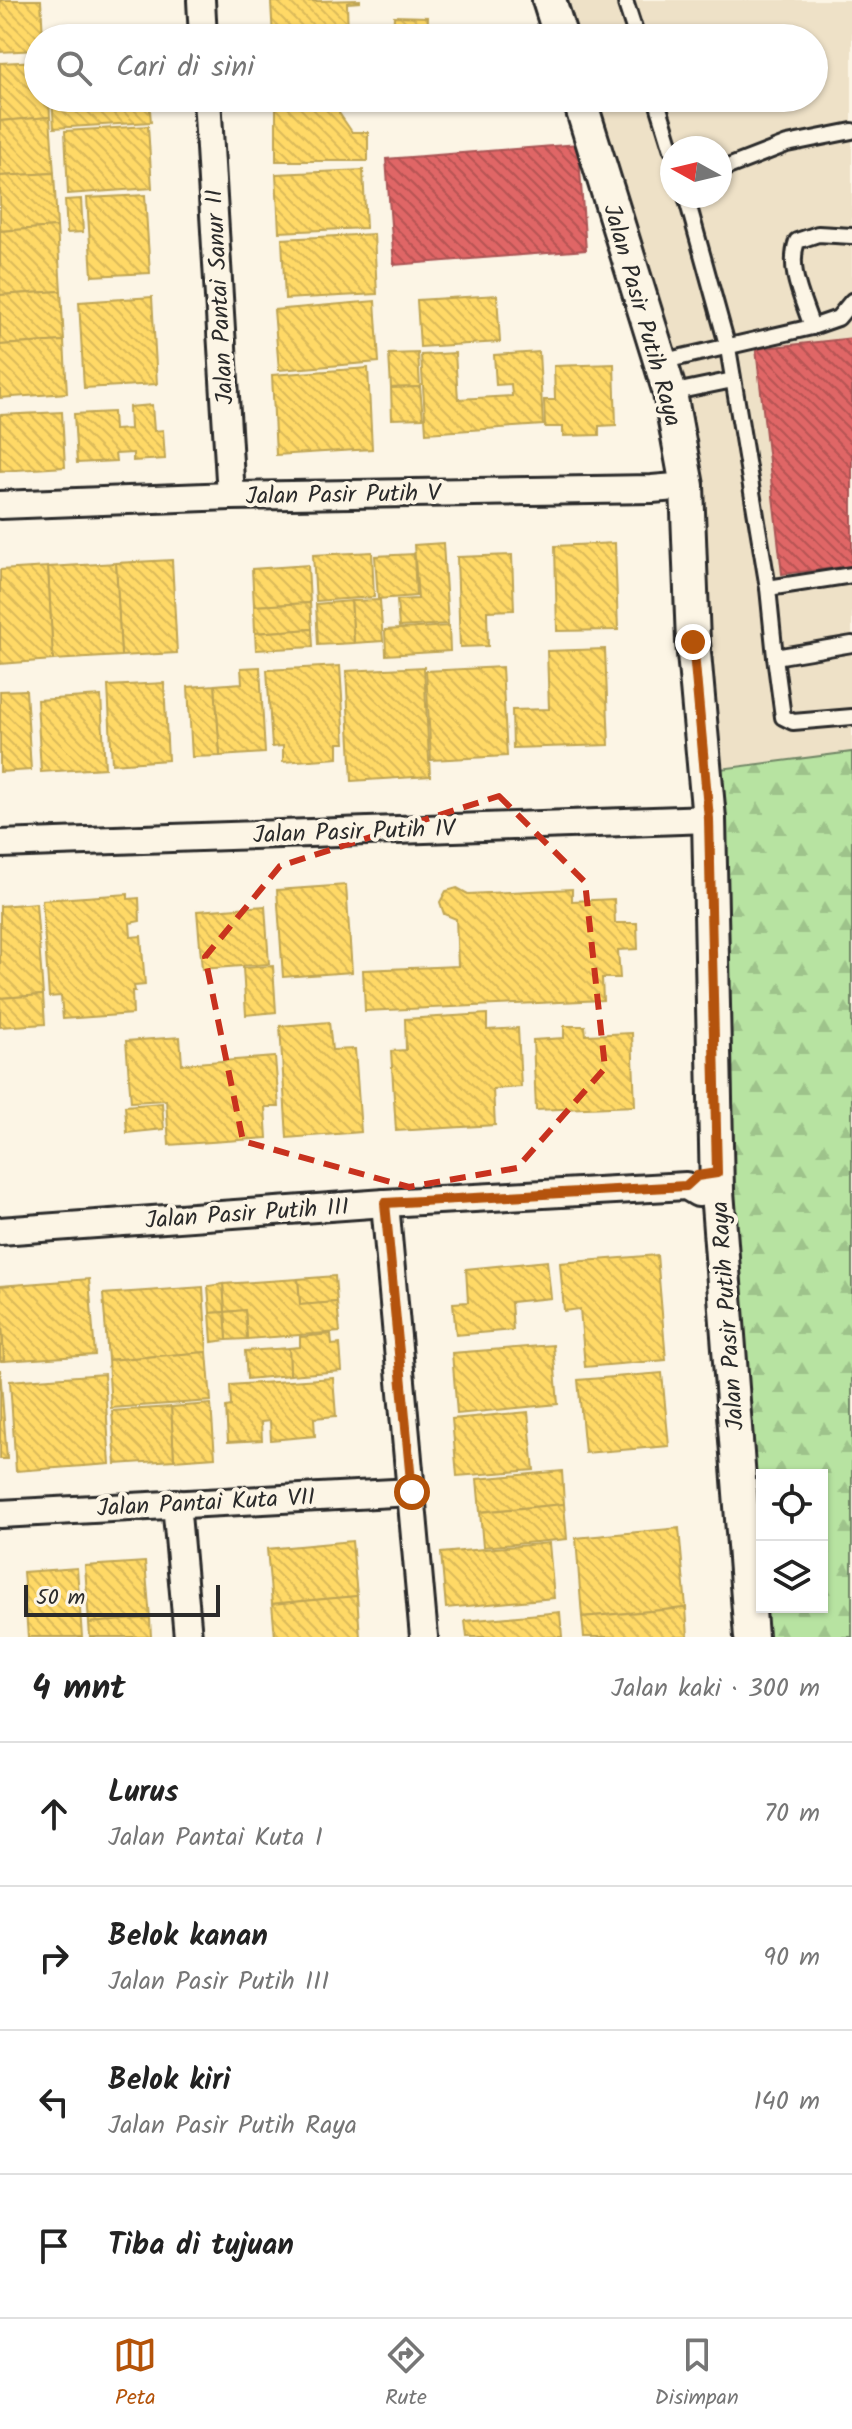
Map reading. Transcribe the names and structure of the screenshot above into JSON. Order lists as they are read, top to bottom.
{
  "streets": {
    "street": [
      "Jalan Pantai Sanur II",
      "Jalan Pasir Putih Raya",
      "Jalan Pasir Putih V",
      "Jalan Pasir Putih IV",
      "Jalan Pasir Putih III",
      "Jalan Pantai Kuta VII"
    ]
  },
  "crossings": [
    ["Jalan Pantai Sanur II", "Jalan Pasir Putih V"],
    ["Jalan Pasir Putih Raya", "Jalan Pasir Putih V"],
    ["Jalan Pasir Putih Raya", "Jalan Pasir Putih IV"],
    ["Jalan Pasir Putih Raya", "Jalan Pasir Putih III"]
  ],
  "scale_bar": "50 m",
  "north": "left",
  "page": {
    "search": "Cari di sini",
    "scale": "50 m",
    "heading": ["4 mnt", "Jalan kaki · 300 m"],
    "list": [
      ["Lurus", "Jalan Pantai Kuta I", "70 m"],
      ["Belok kanan", "Jalan Pasir Putih III", "90 m"],
      ["Belok kiri", "Jalan Pasir Putih Raya", "140 m"],
      "Tiba di tujuan"
    ],
    "nav": ["Peta", "Rute", "Disimpan"]
  }
}
